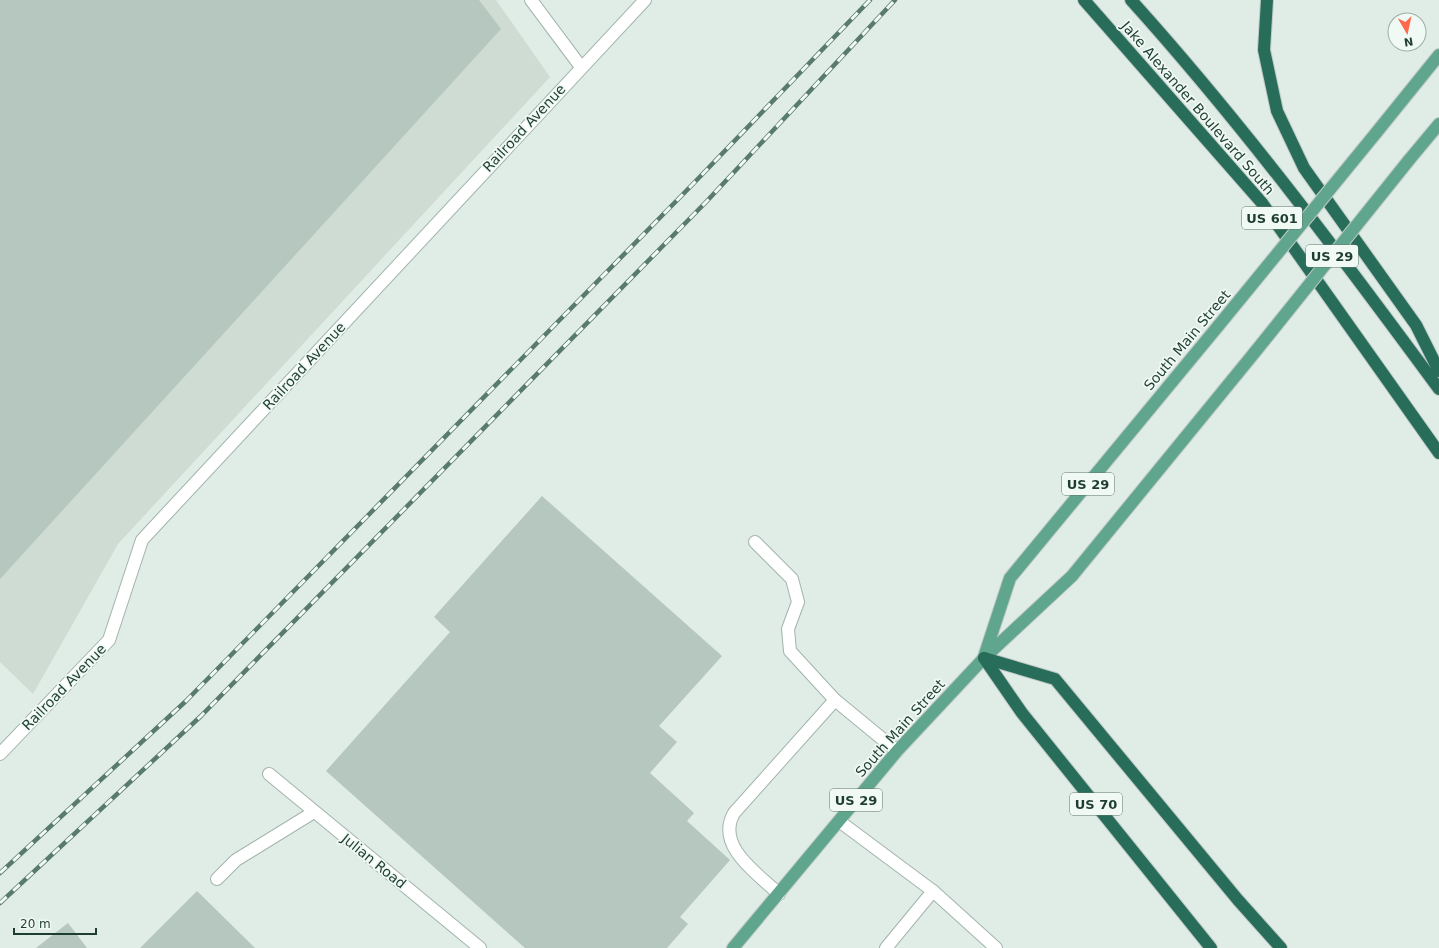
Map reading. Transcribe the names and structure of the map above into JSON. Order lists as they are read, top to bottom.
{
  "streets": {
    "highway": ["Jake Alexander Boulevard South", "US 601", "US 70"],
    "main road": ["US 29", "South Main Street"],
    "street": ["Railroad Avenue", "Julian Road"]
  },
  "crossings": [
    ["South Main Street", "US 70"]
  ],
  "scale_bar": "20 m",
  "north": "bottom"
}
